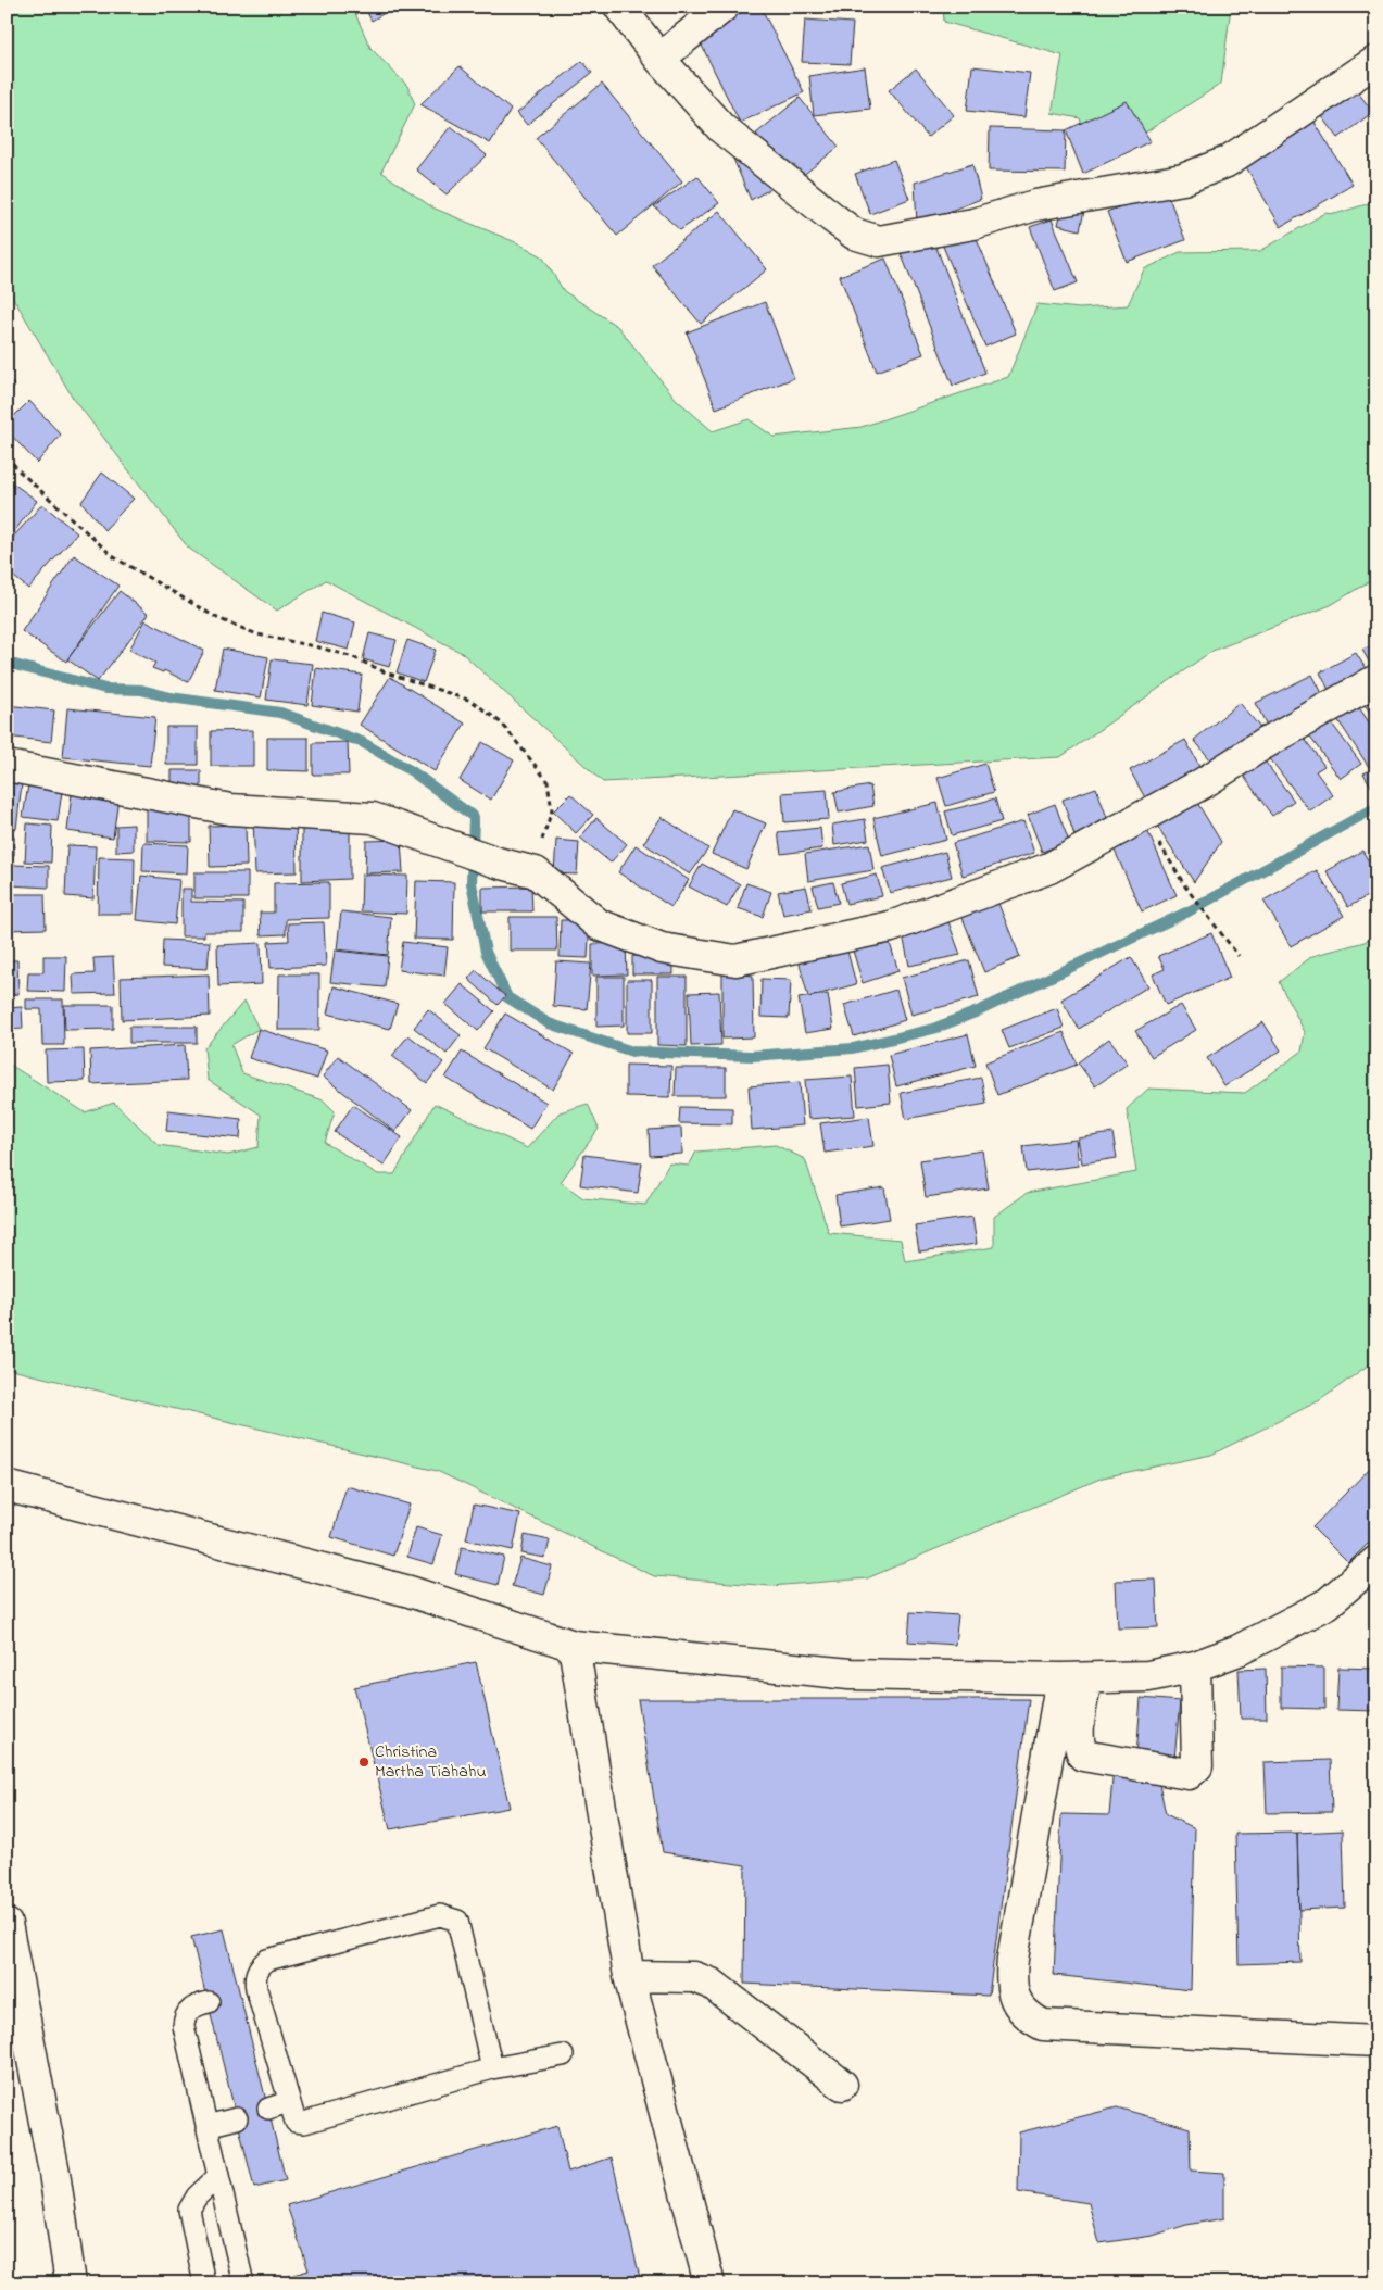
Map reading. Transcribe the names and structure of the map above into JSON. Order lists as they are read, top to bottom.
{
  "places": ["Christina Martha Tiahahu"]
}
